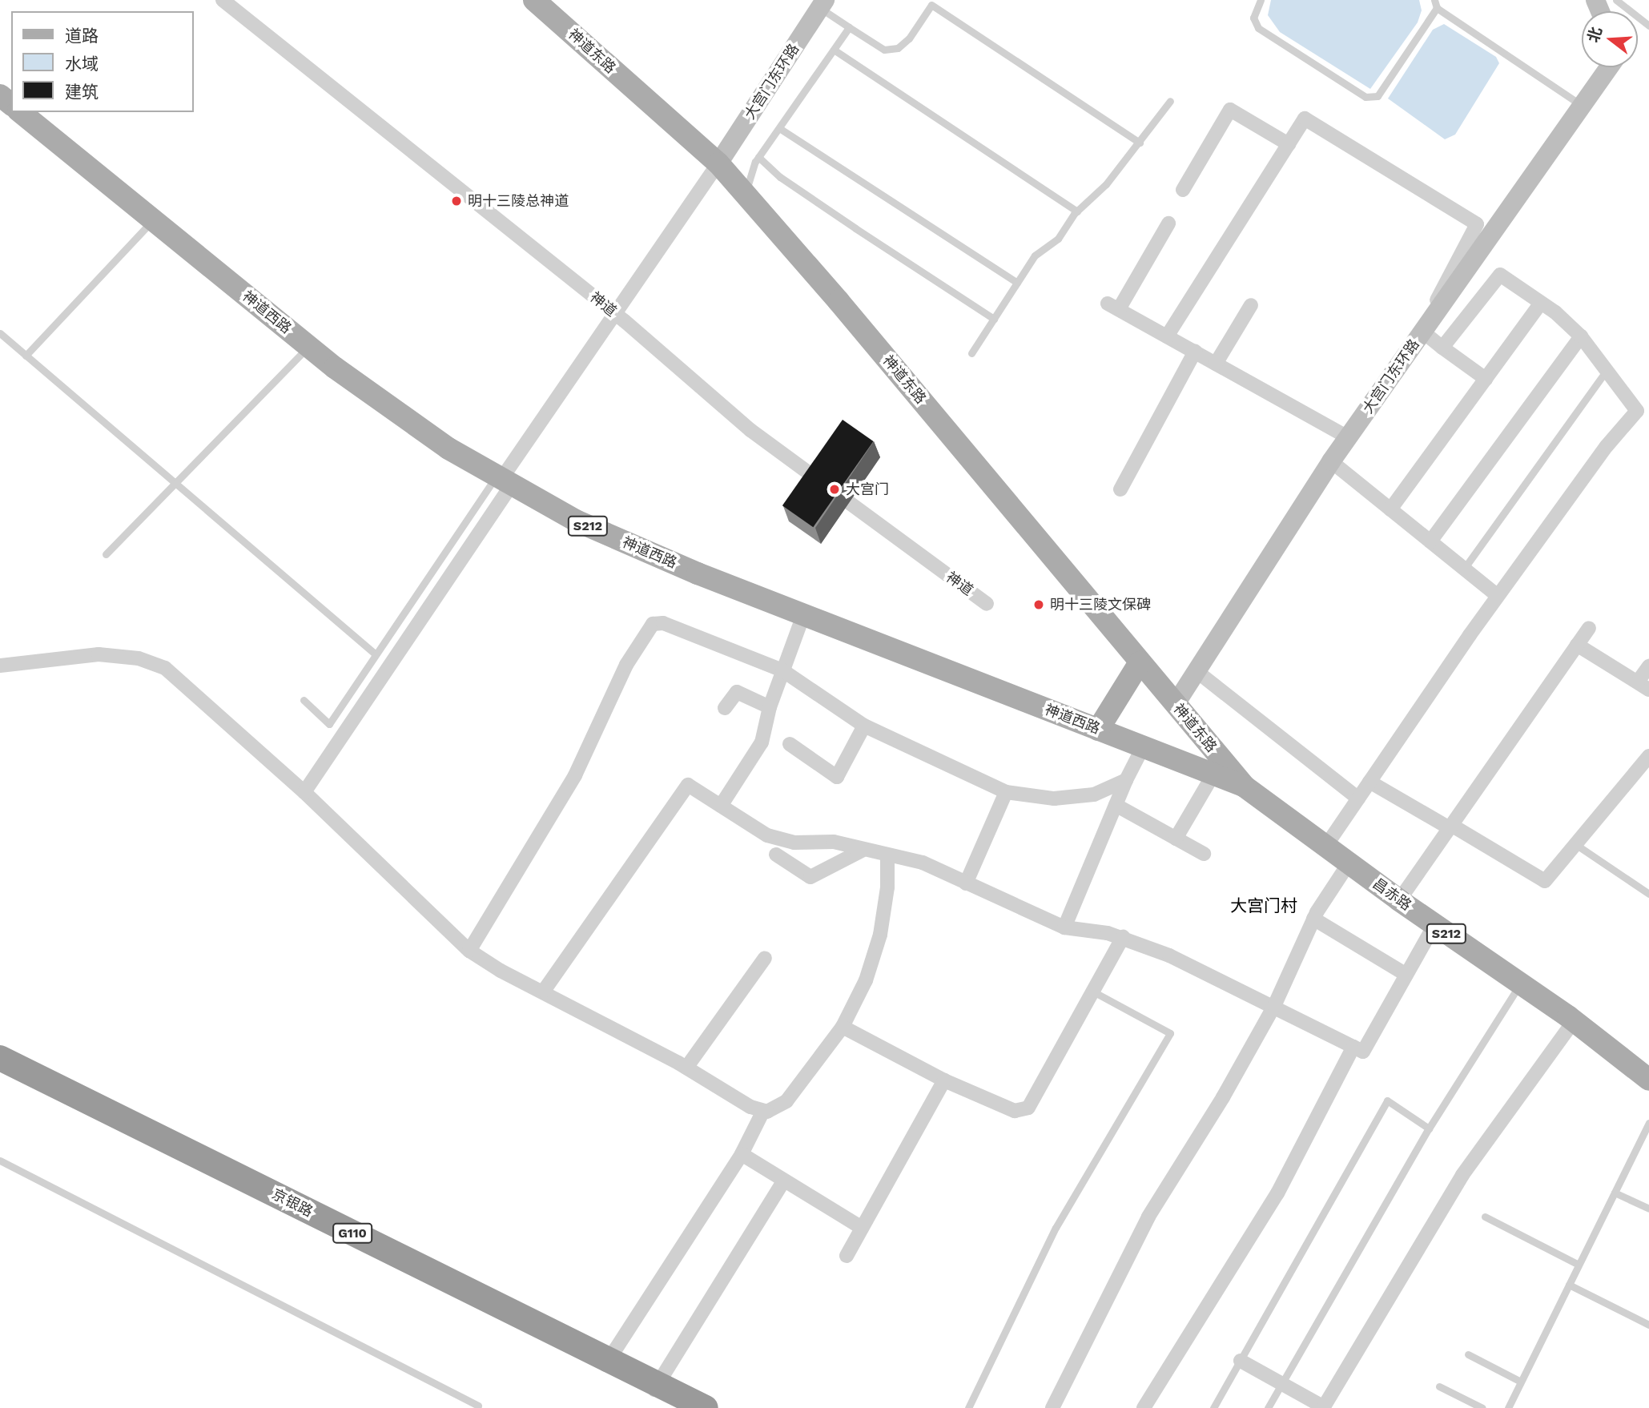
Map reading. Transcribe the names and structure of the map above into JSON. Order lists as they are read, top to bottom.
{
  "streets": {
    "highway": ["京银路", "G110"],
    "main road": [
      "神道东路",
      "神道西路",
      "S212",
      "昌赤路"
    ],
    "street": ["大宫门东环路", "神道"]
  },
  "crossings": [
    ["神道东路", "大宫门东环路"],
    ["神道东路", "神道西路"],
    ["神道东路", "昌赤路"],
    ["神道西路", "昌赤路"]
  ],
  "districts": ["大宫门村"],
  "places": ["明十三陵总神道", "大宫门", "明十三陵文保碑"],
  "legend": ["道路", "水域", "建筑"],
  "north": "left"
}
